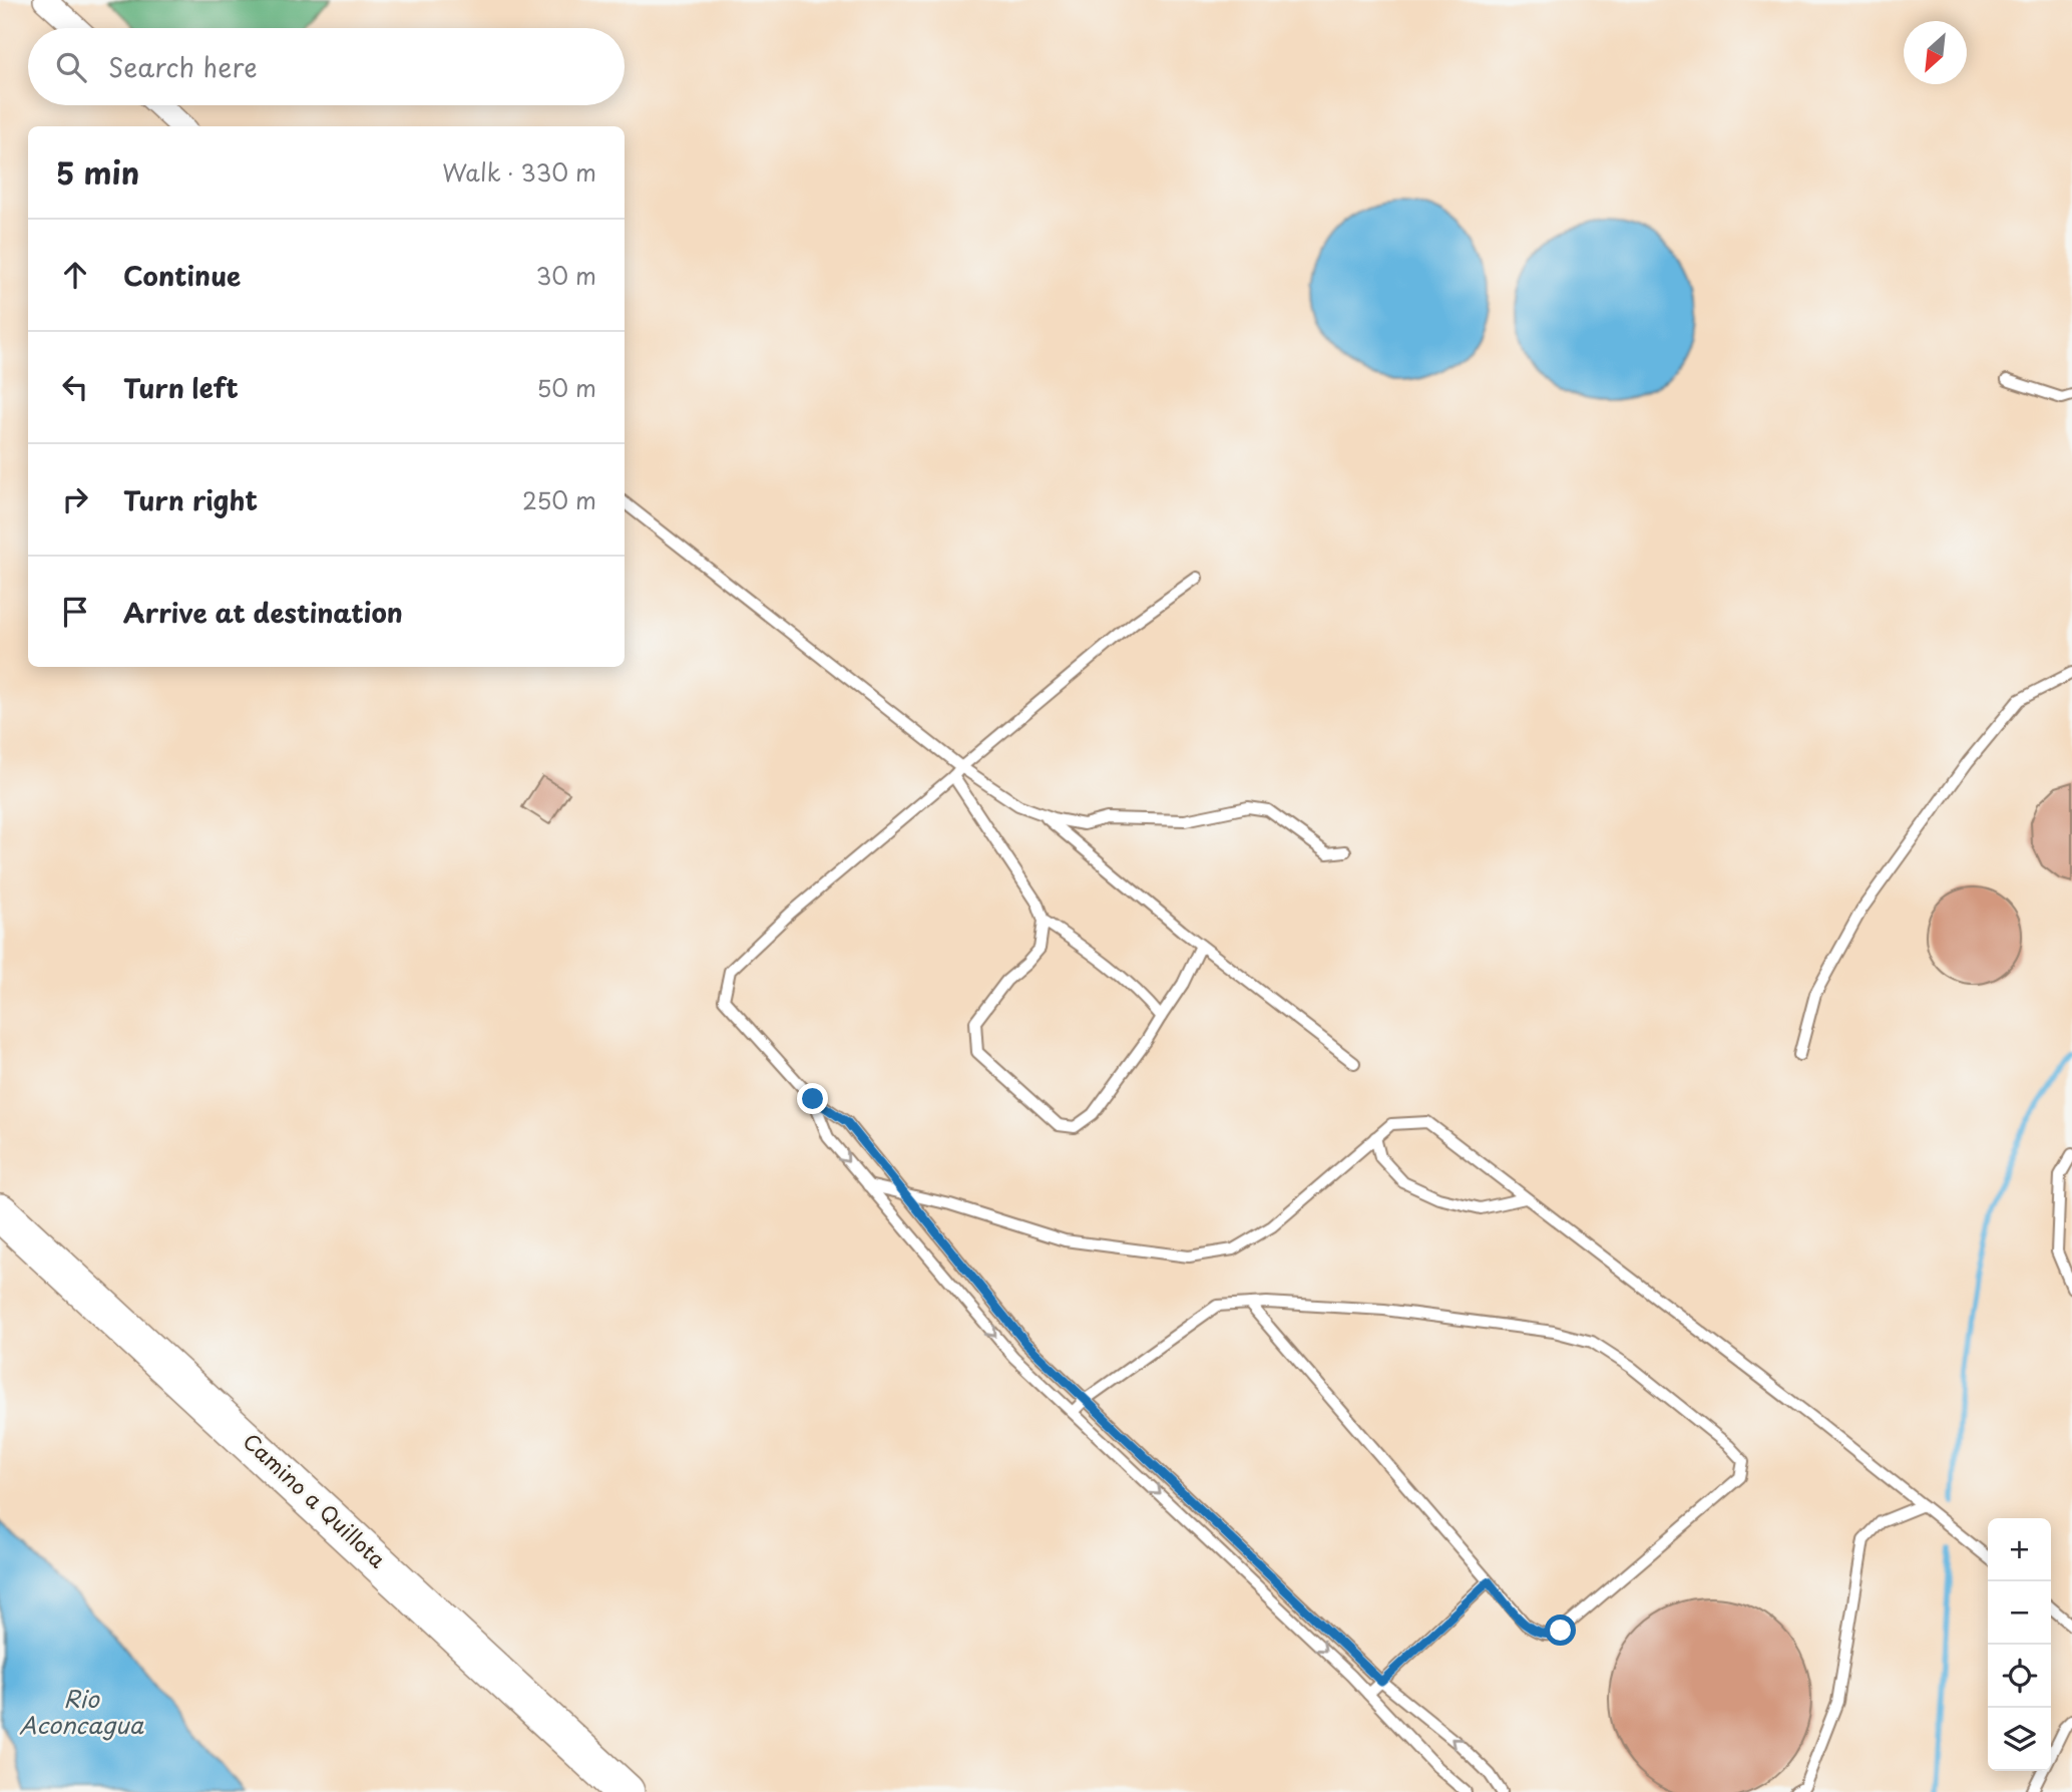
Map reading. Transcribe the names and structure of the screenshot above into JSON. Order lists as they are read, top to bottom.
{
  "streets": {
    "main road": ["Camino a Quillota"]
  },
  "water": ["Rio Aconcagua"],
  "north": "bottom left",
  "page": {
    "search": "Search here",
    "heading": ["5 min", "Walk · 330 m"],
    "list": [
      ["Continue", "30 m"],
      ["Turn left", "50 m"],
      ["Turn right", "250 m"],
      "Arrive at destination"
    ],
    "map_buttons": ["+", "−"]
  }
}
